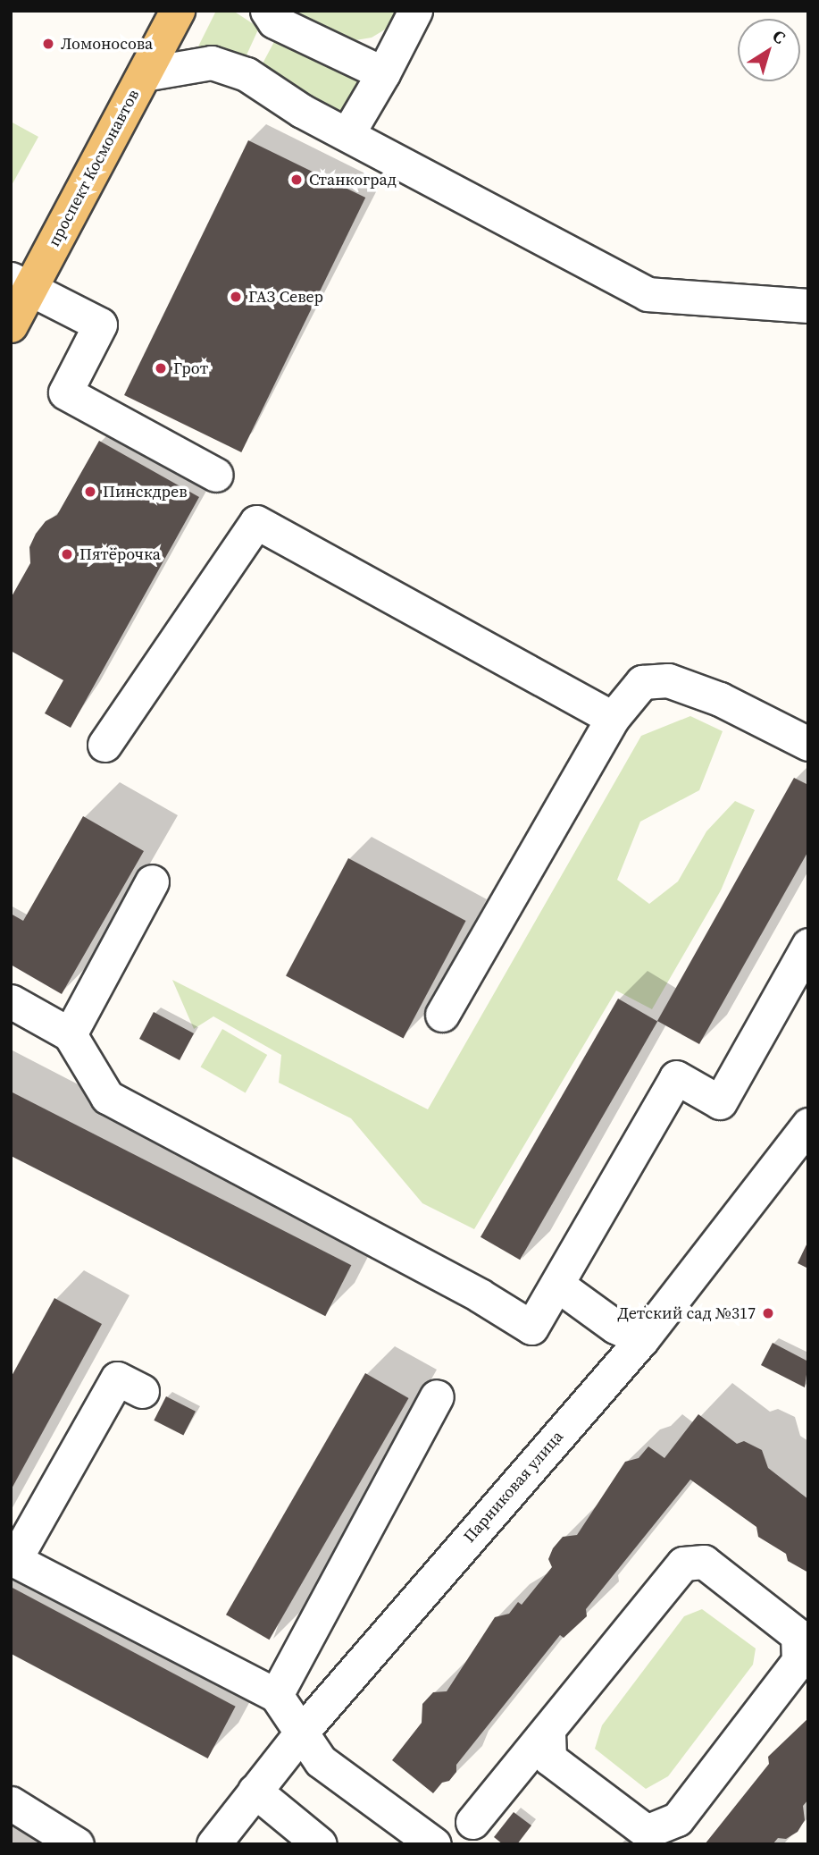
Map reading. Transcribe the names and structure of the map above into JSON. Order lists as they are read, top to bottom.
{
  "streets": {
    "main road": ["проспект Космонавтов"],
    "street": ["Парниковая улица"]
  },
  "places": [
    "Ломоносова",
    "Станкоград",
    "ГАЗ Север",
    "Грот",
    "Пинскдрев",
    "Пятёрочка",
    "Детский сад №317"
  ],
  "north": "top right"
}
